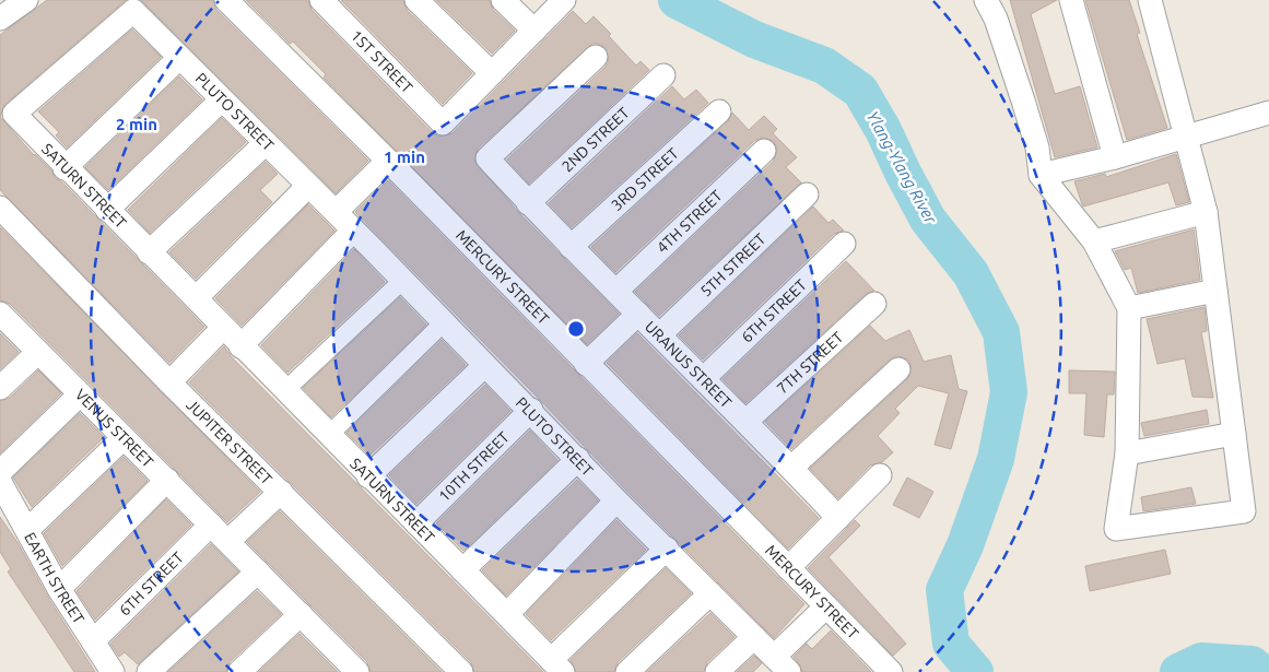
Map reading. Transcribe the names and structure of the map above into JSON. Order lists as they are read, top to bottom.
{
  "streets": {
    "street": [
      "1ST STREET",
      "PLUTO STREET",
      "2ND STREET",
      "3RD STREET",
      "SATURN STREET",
      "4TH STREET",
      "5TH STREET",
      "MERCURY STREET",
      "6TH STREET",
      "7TH STREET",
      "URANUS STREET",
      "VENUS STREET",
      "JUPITER STREET",
      "10TH STREET",
      "EARTH STREET"
    ]
  },
  "crossings": [
    ["PLUTO STREET", "SATURN STREET"],
    ["PLUTO STREET", "MERCURY STREET"],
    ["PLUTO STREET", "10TH STREET"],
    ["2ND STREET", "URANUS STREET"],
    ["3RD STREET", "URANUS STREET"],
    ["SATURN STREET", "10TH STREET"],
    ["4TH STREET", "URANUS STREET"],
    ["5TH STREET", "URANUS STREET"],
    ["6TH STREET", "URANUS STREET"],
    ["6TH STREET", "VENUS STREET"],
    ["6TH STREET", "EARTH STREET"],
    ["7TH STREET", "URANUS STREET"]
  ],
  "water": ["Ylang-Ylang River"],
  "rings": ["2 min", "1 min"]
}
